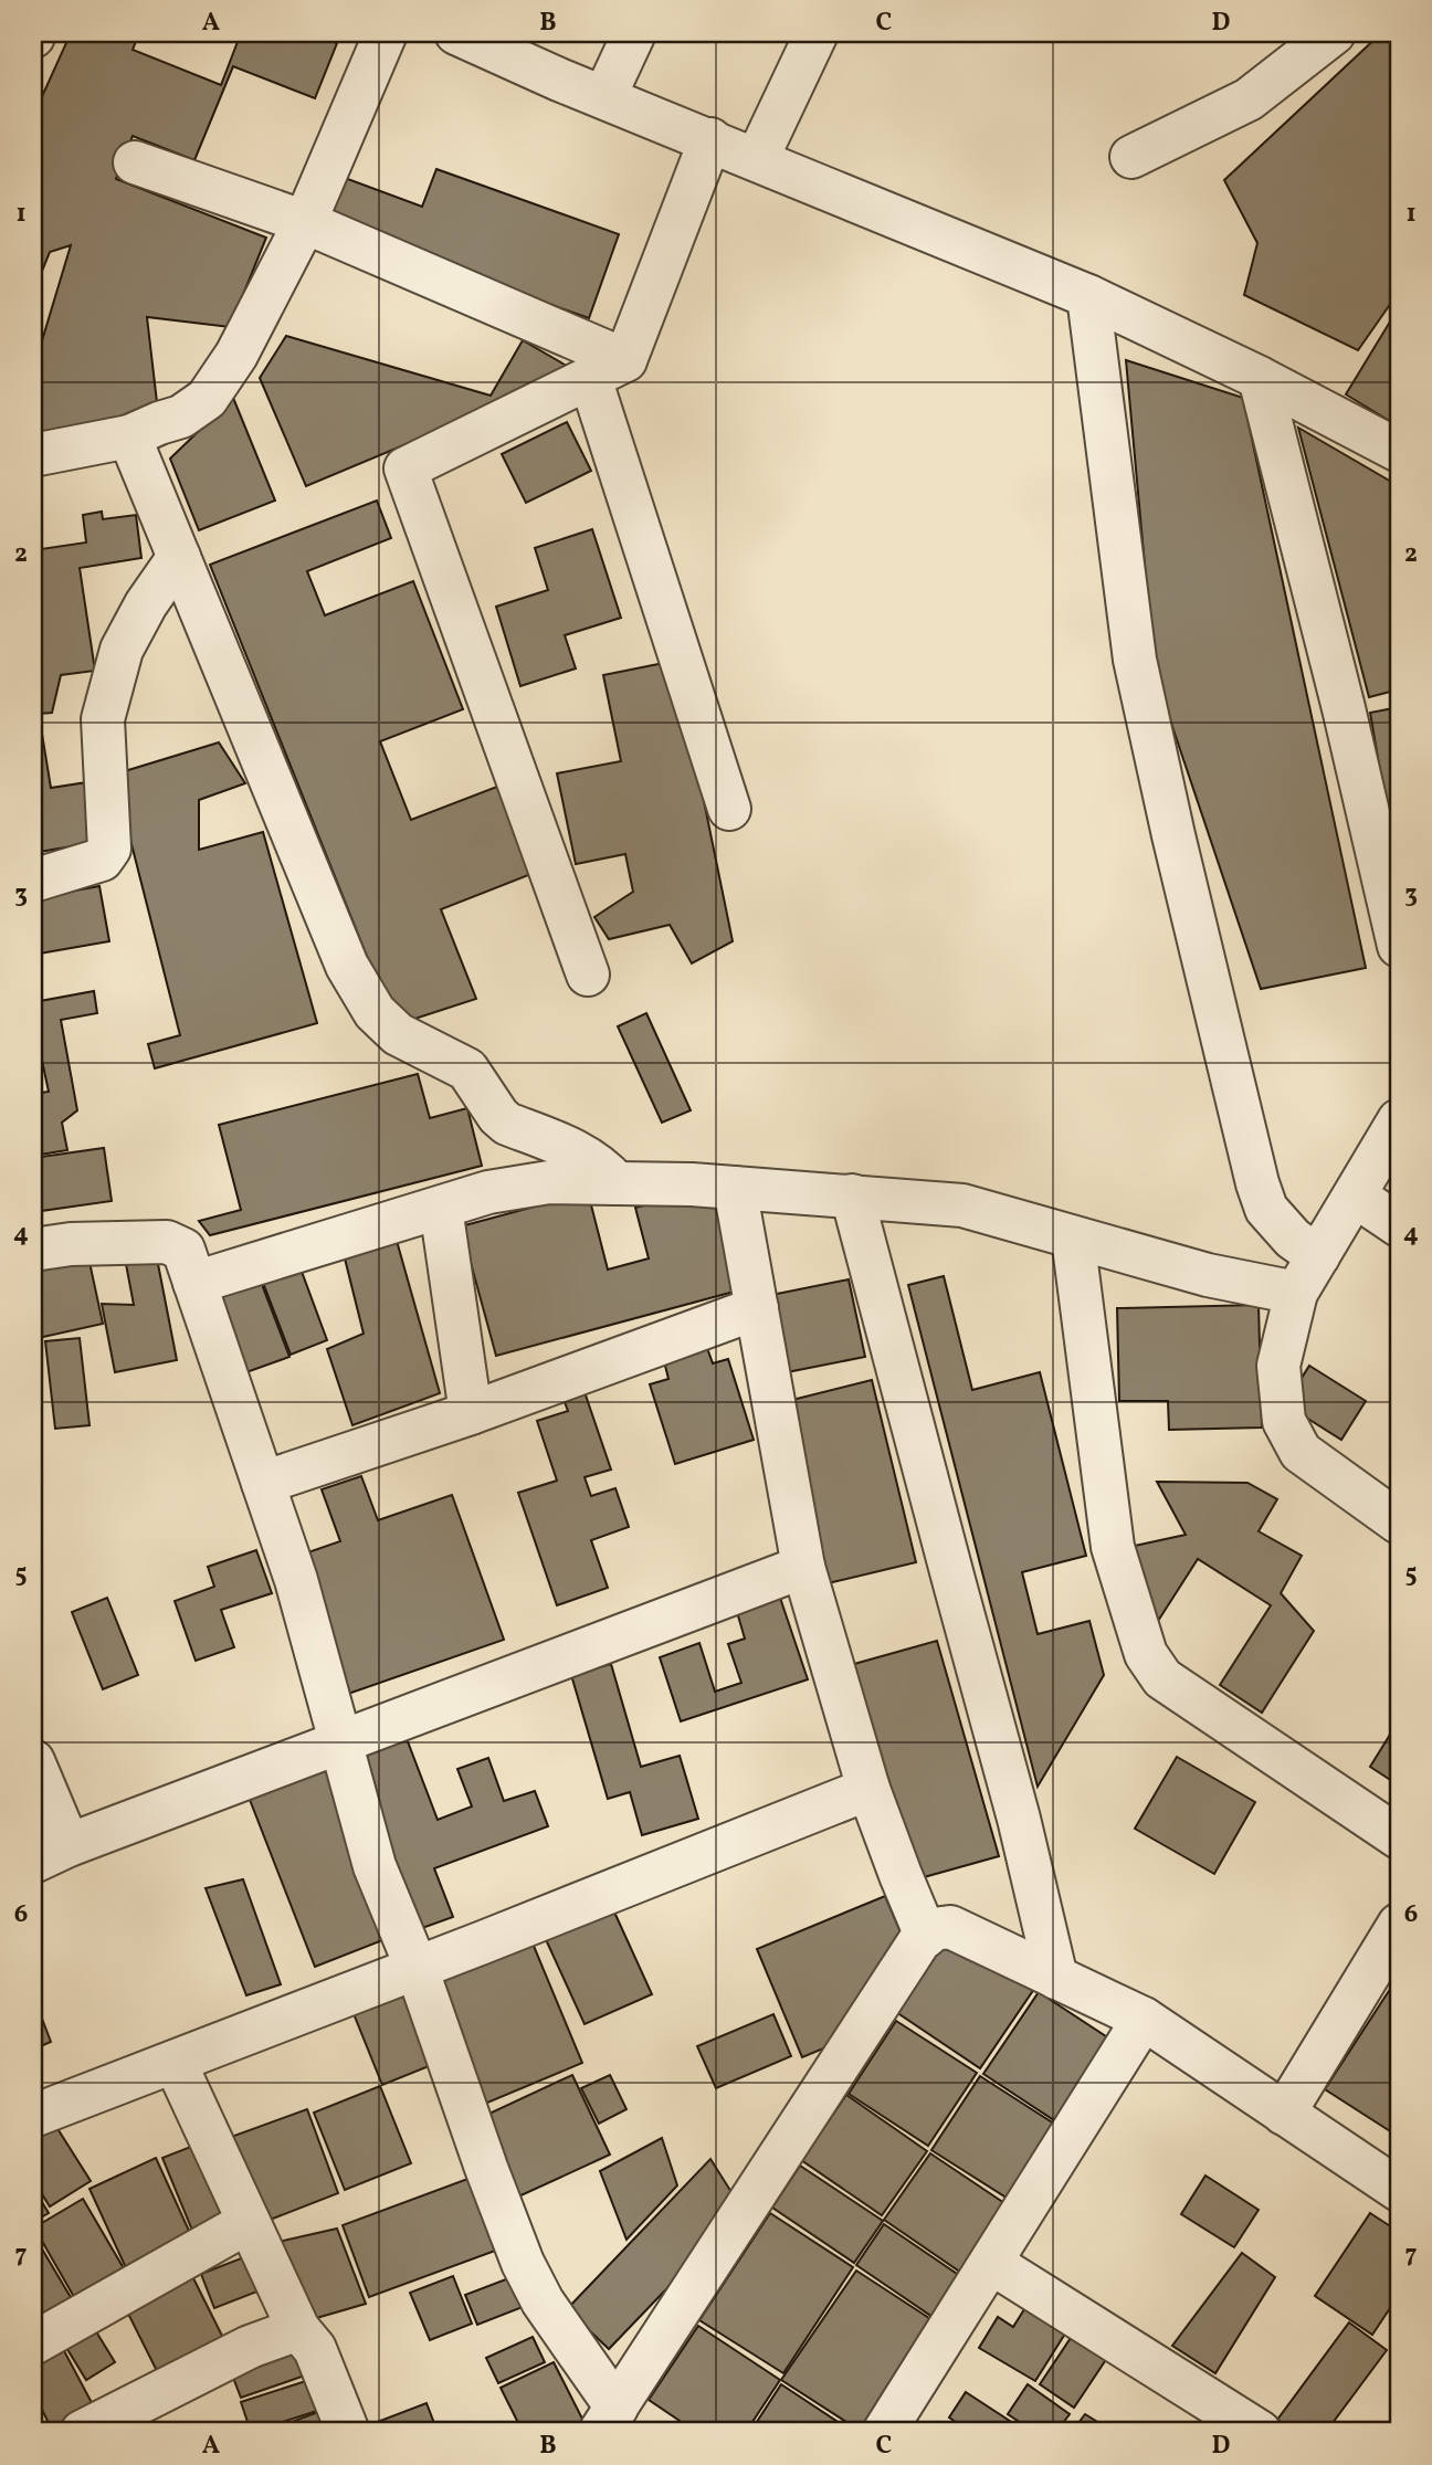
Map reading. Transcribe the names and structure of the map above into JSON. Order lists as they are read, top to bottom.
{
  "grid": {
    "columns": [
      "A",
      "B",
      "C",
      "D"
    ],
    "rows": [
      "1",
      "2",
      "3",
      "4",
      "5",
      "6",
      "7"
    ]
  }
}
